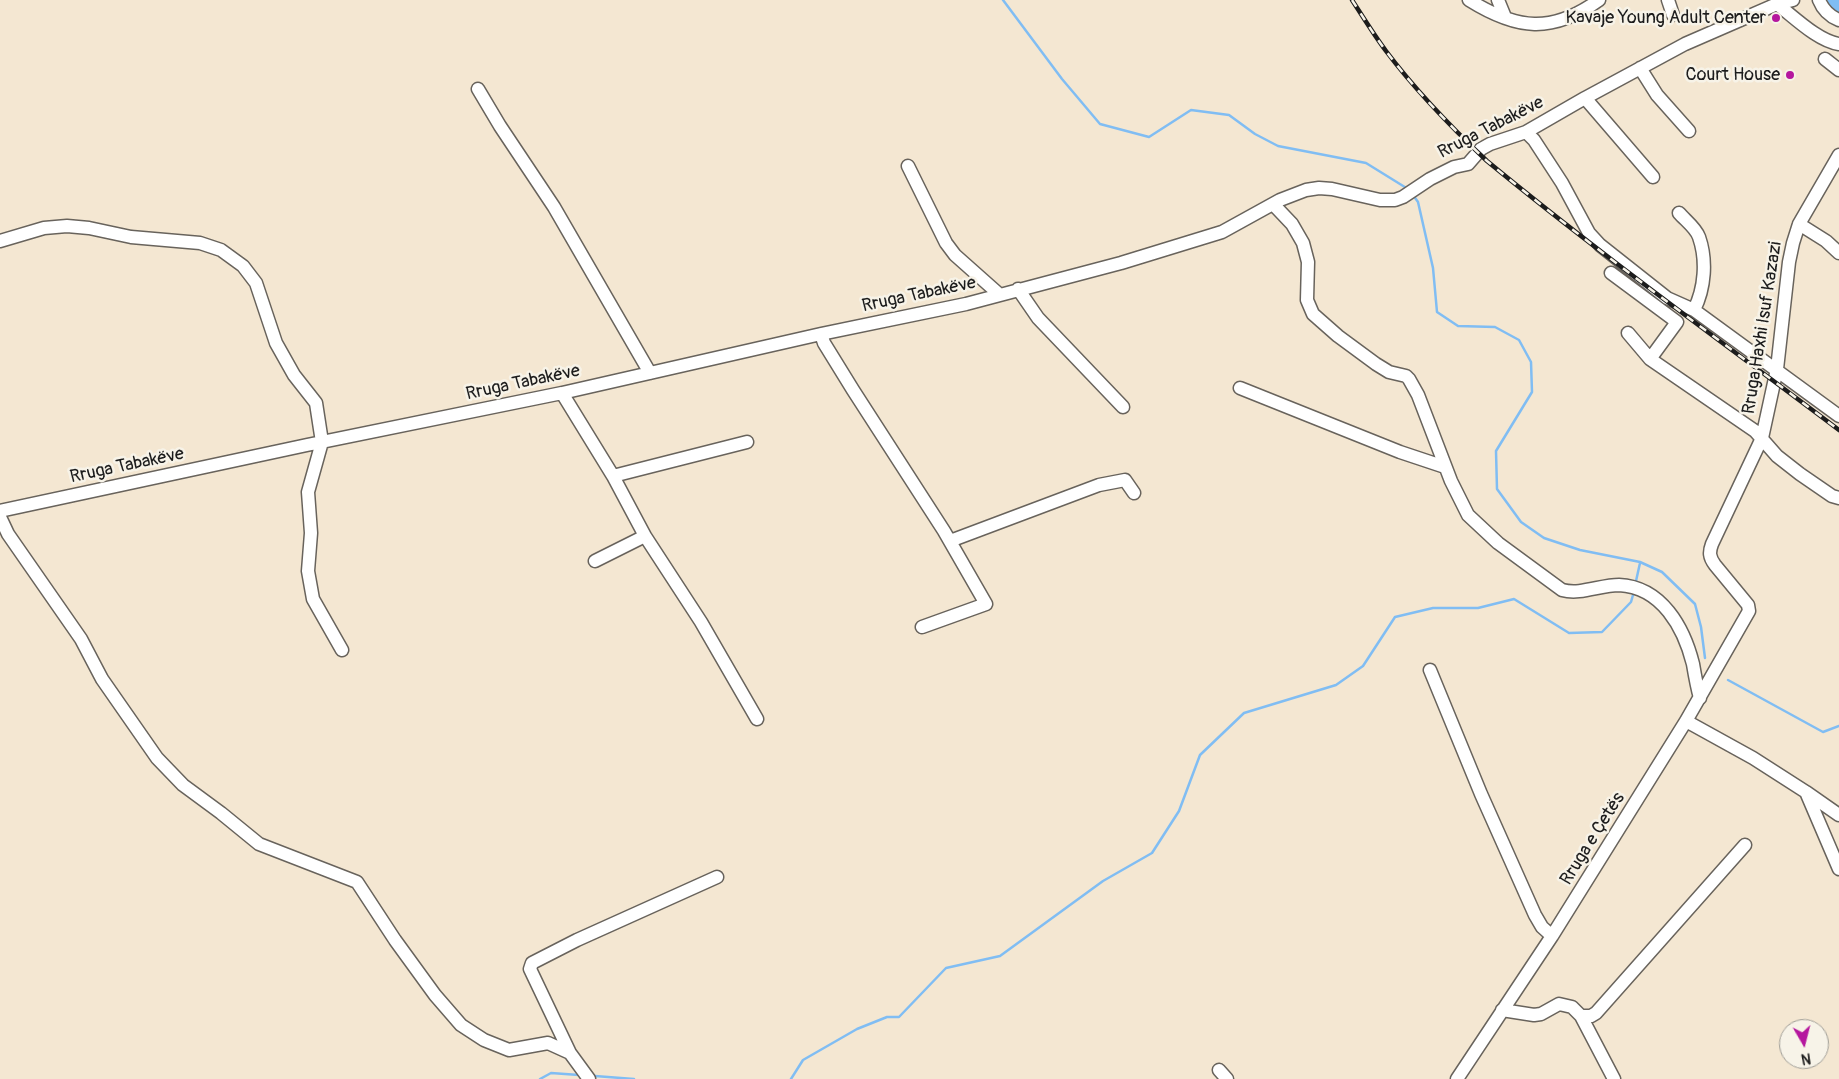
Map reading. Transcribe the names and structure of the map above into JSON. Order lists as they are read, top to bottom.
{
  "streets": {
    "street": ["Rruga Tabakëve", "Rruga Haxhi Isuf Kazazi", "Rruga e Çetës"]
  },
  "crossings": [
    ["Rruga Haxhi Isuf Kazazi", "Rruga e Çetës"]
  ],
  "places": ["Kavaje Young Adult Center", "Court House"],
  "north": "bottom"
}
